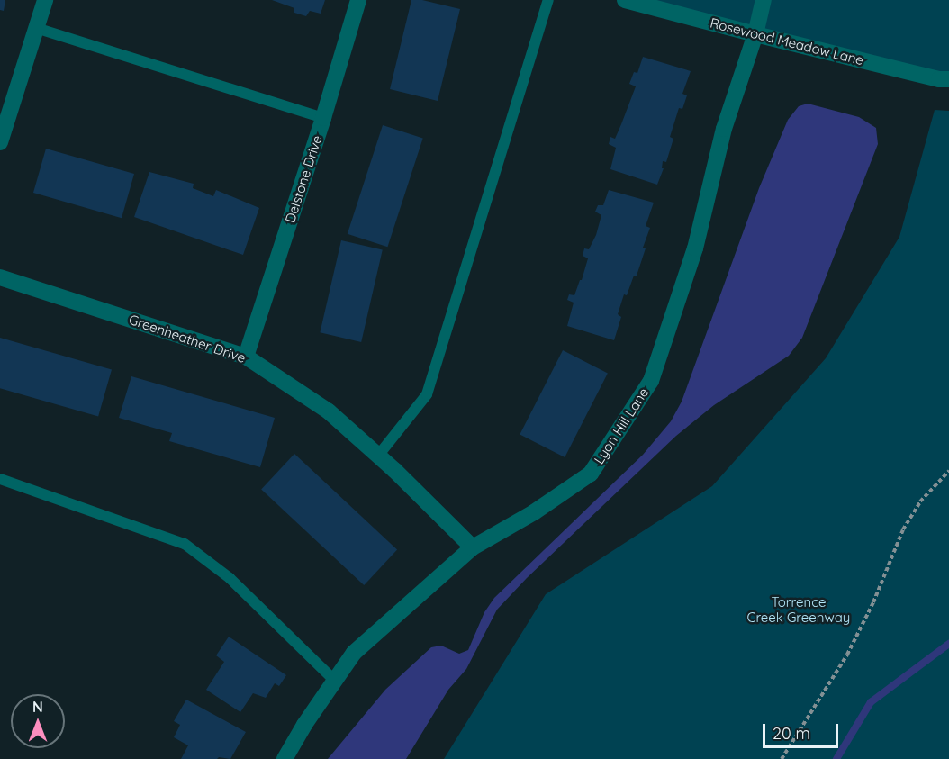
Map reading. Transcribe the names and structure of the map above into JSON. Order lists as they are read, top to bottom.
{
  "streets": {
    "street": [
      "Rosewood Meadow Lane",
      "Delstone Drive",
      "Greenheather Drive",
      "Lyon Hill Lane"
    ]
  },
  "crossings": [
    ["Rosewood Meadow Lane", "Lyon Hill Lane"],
    ["Delstone Drive", "Greenheather Drive"],
    ["Greenheather Drive", "Lyon Hill Lane"]
  ],
  "parks": ["Torrence Creek Greenway"],
  "scale_bar": "20 m",
  "north": "top"
}
